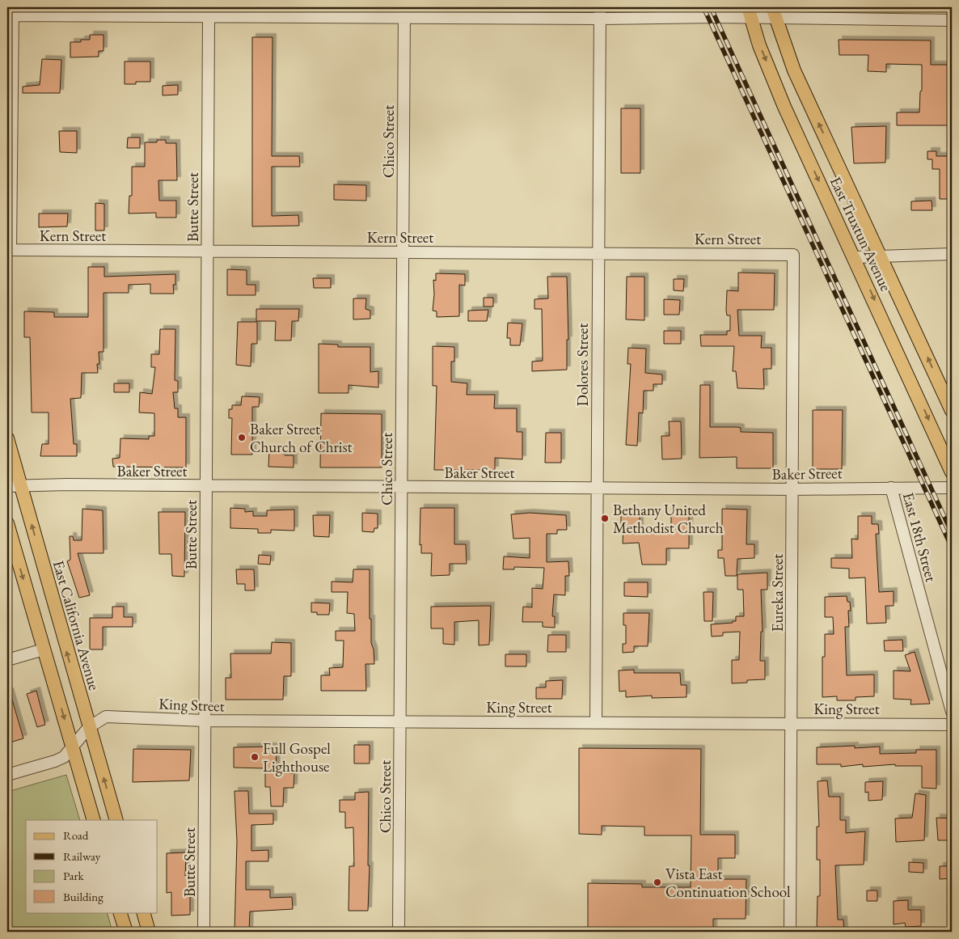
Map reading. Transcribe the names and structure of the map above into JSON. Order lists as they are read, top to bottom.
{
  "streets": {
    "main road": ["East Truxtun Avenue", "East California Avenue"],
    "street": [
      "Chico Street",
      "Butte Street",
      "Kern Street",
      "Dolores Street",
      "Baker Street",
      "East 18th Street",
      "Eureka Street",
      "King Street"
    ]
  },
  "crossings": [
    ["Chico Street", "Kern Street"],
    ["Chico Street", "Baker Street"],
    ["Chico Street", "King Street"],
    ["Butte Street", "Kern Street"],
    ["Butte Street", "Baker Street"],
    ["Butte Street", "King Street"],
    ["Kern Street", "Dolores Street"],
    ["Kern Street", "Eureka Street"],
    ["Dolores Street", "Baker Street"],
    ["Dolores Street", "King Street"],
    ["Baker Street", "East 18th Street"],
    ["Baker Street", "Eureka Street"],
    ["Baker Street", "East California Avenue"],
    ["Eureka Street", "King Street"],
    ["East California Avenue", "King Street"]
  ],
  "places": [
    "Baker Street Church of Christ",
    "Bethany United Methodist Church",
    "Full Gospel Lighthouse",
    "Vista East Continuation School"
  ],
  "legend": [
    "Road",
    "Railway",
    "Park",
    "Building"
  ]
}
